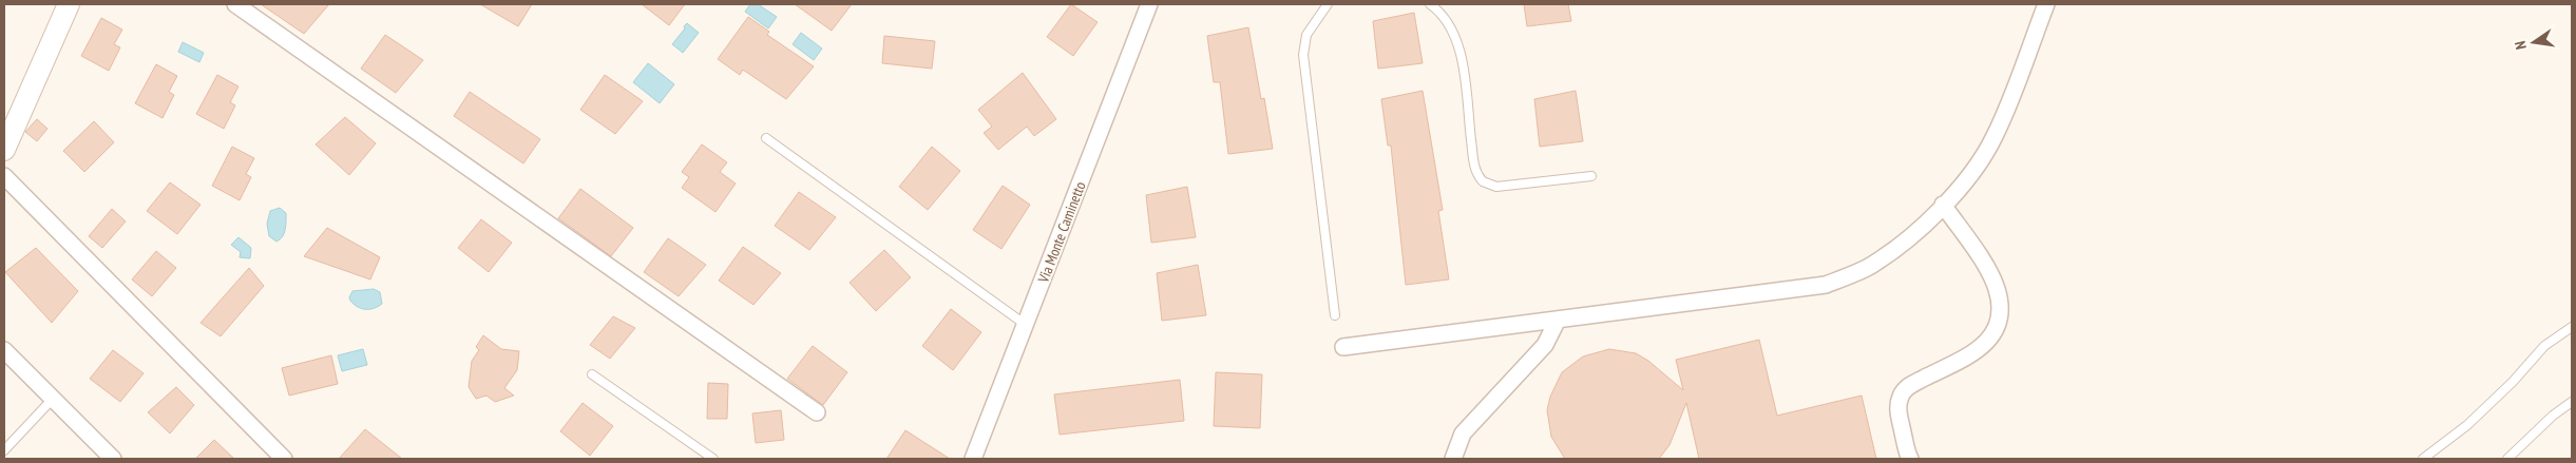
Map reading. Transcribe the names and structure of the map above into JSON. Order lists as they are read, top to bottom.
{
  "streets": {
    "street": ["Via Monte Caminetto"]
  },
  "north": "left"
}
